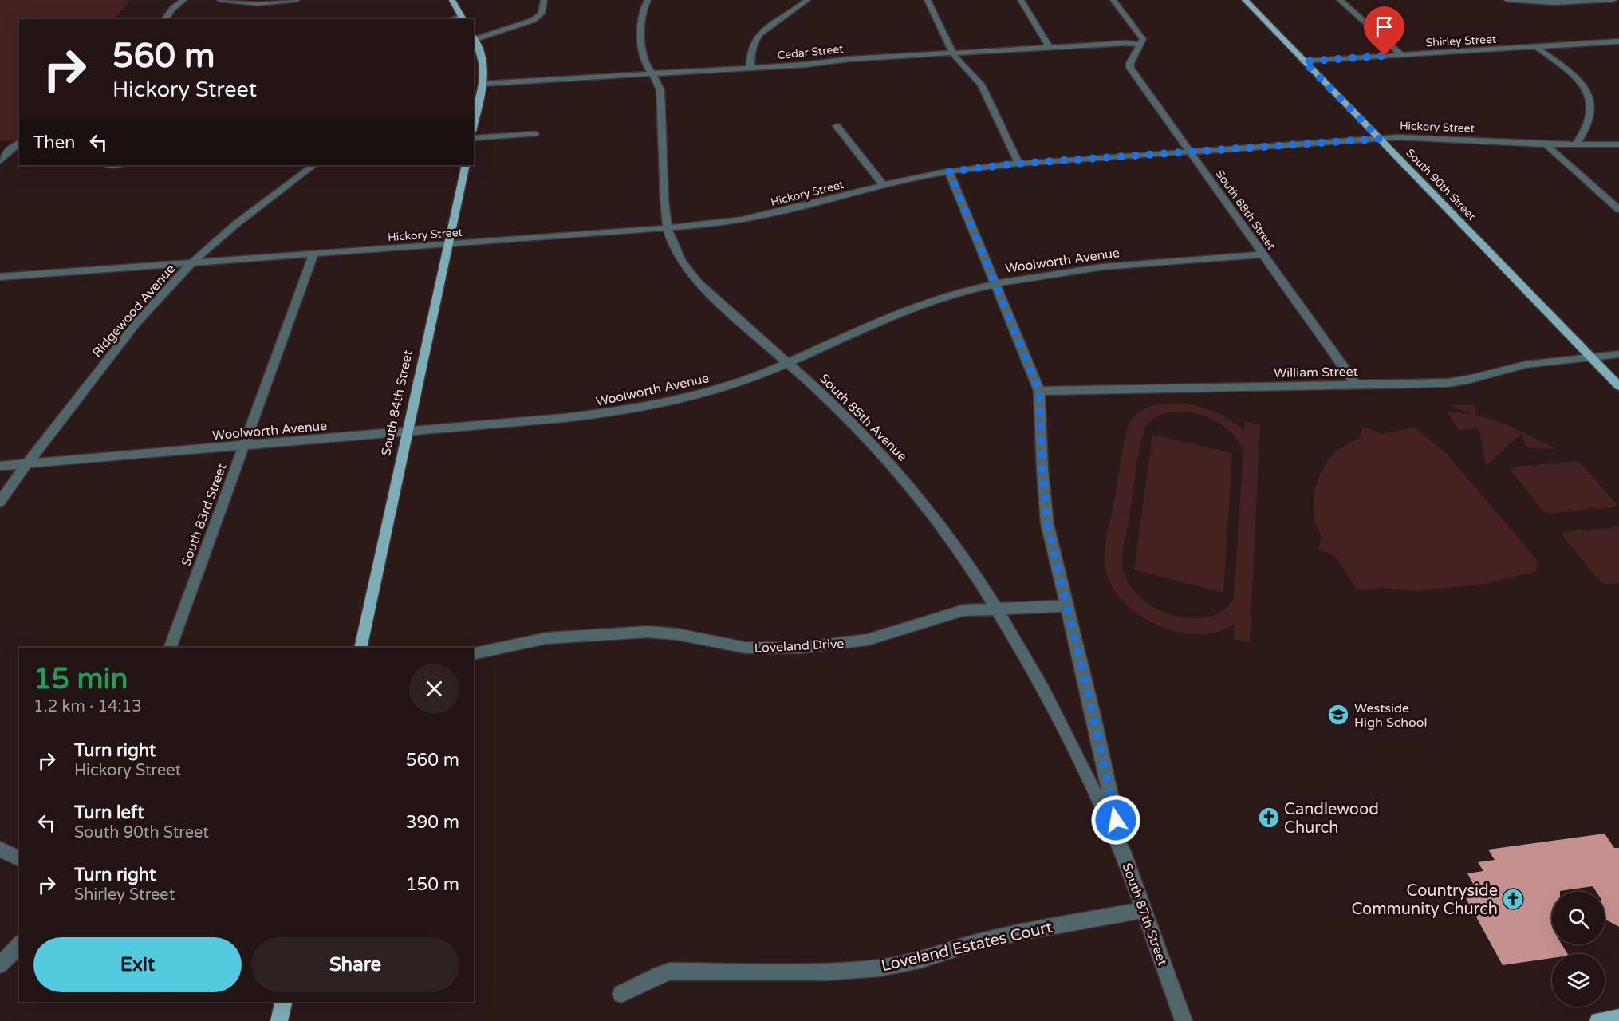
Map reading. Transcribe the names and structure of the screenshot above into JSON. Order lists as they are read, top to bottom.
{
  "streets": {
    "main road": ["South 90th Street", "South 84th Street"],
    "street": [
      "Shirley Street",
      "Cedar Street",
      "Hickory Street",
      "South 88th Street",
      "Woolworth Avenue",
      "Ridgewood Avenue",
      "William Street",
      "South 85th Avenue",
      "South 83rd Street",
      "Loveland Drive",
      "South 87th Street",
      "Loveland Estates Court"
    ]
  },
  "crossings": [
    ["Shirley Street", "South 90th Street"],
    ["Cedar Street", "South 88th Street"],
    ["Cedar Street", "South 85th Avenue"],
    ["Hickory Street", "South 90th Street"],
    ["Hickory Street", "South 88th Street"],
    ["Hickory Street", "Ridgewood Avenue"],
    ["Hickory Street", "South 84th Street"],
    ["Hickory Street", "South 85th Avenue"],
    ["Hickory Street", "South 83rd Street"],
    ["Hickory Street", "South 87th Street"],
    ["South 90th Street", "William Street"],
    ["South 88th Street", "Woolworth Avenue"],
    ["South 88th Street", "William Street"],
    ["Woolworth Avenue", "Ridgewood Avenue"],
    ["Woolworth Avenue", "South 84th Street"],
    ["Woolworth Avenue", "South 85th Avenue"],
    ["Woolworth Avenue", "South 83rd Street"],
    ["Woolworth Avenue", "South 87th Street"],
    ["William Street", "South 87th Street"],
    ["South 85th Avenue", "Loveland Drive"],
    ["South 85th Avenue", "South 87th Street"],
    ["Loveland Drive", "South 87th Street"],
    ["South 87th Street", "Loveland Estates Court"]
  ],
  "places": {
    "school or university": ["Westside High School"],
    "church": ["Candlewood Church", "Countryside Community Church"]
  },
  "page": {
    "turn": ["560 m", "Hickory Street"],
    "then": "Then",
    "heading": ["15 min", "1.2 km · 14:13"],
    "list": [
      {
        "name": "Turn right",
        "note": "Hickory Street",
        "value": "560 m"
      },
      {
        "name": "Turn left",
        "note": "South 90th Street",
        "value": "390 m"
      },
      {
        "name": "Turn right",
        "note": "Shirley Street",
        "value": "150 m"
      }
    ],
    "buttons": ["Exit", "Share"]
  }
}
